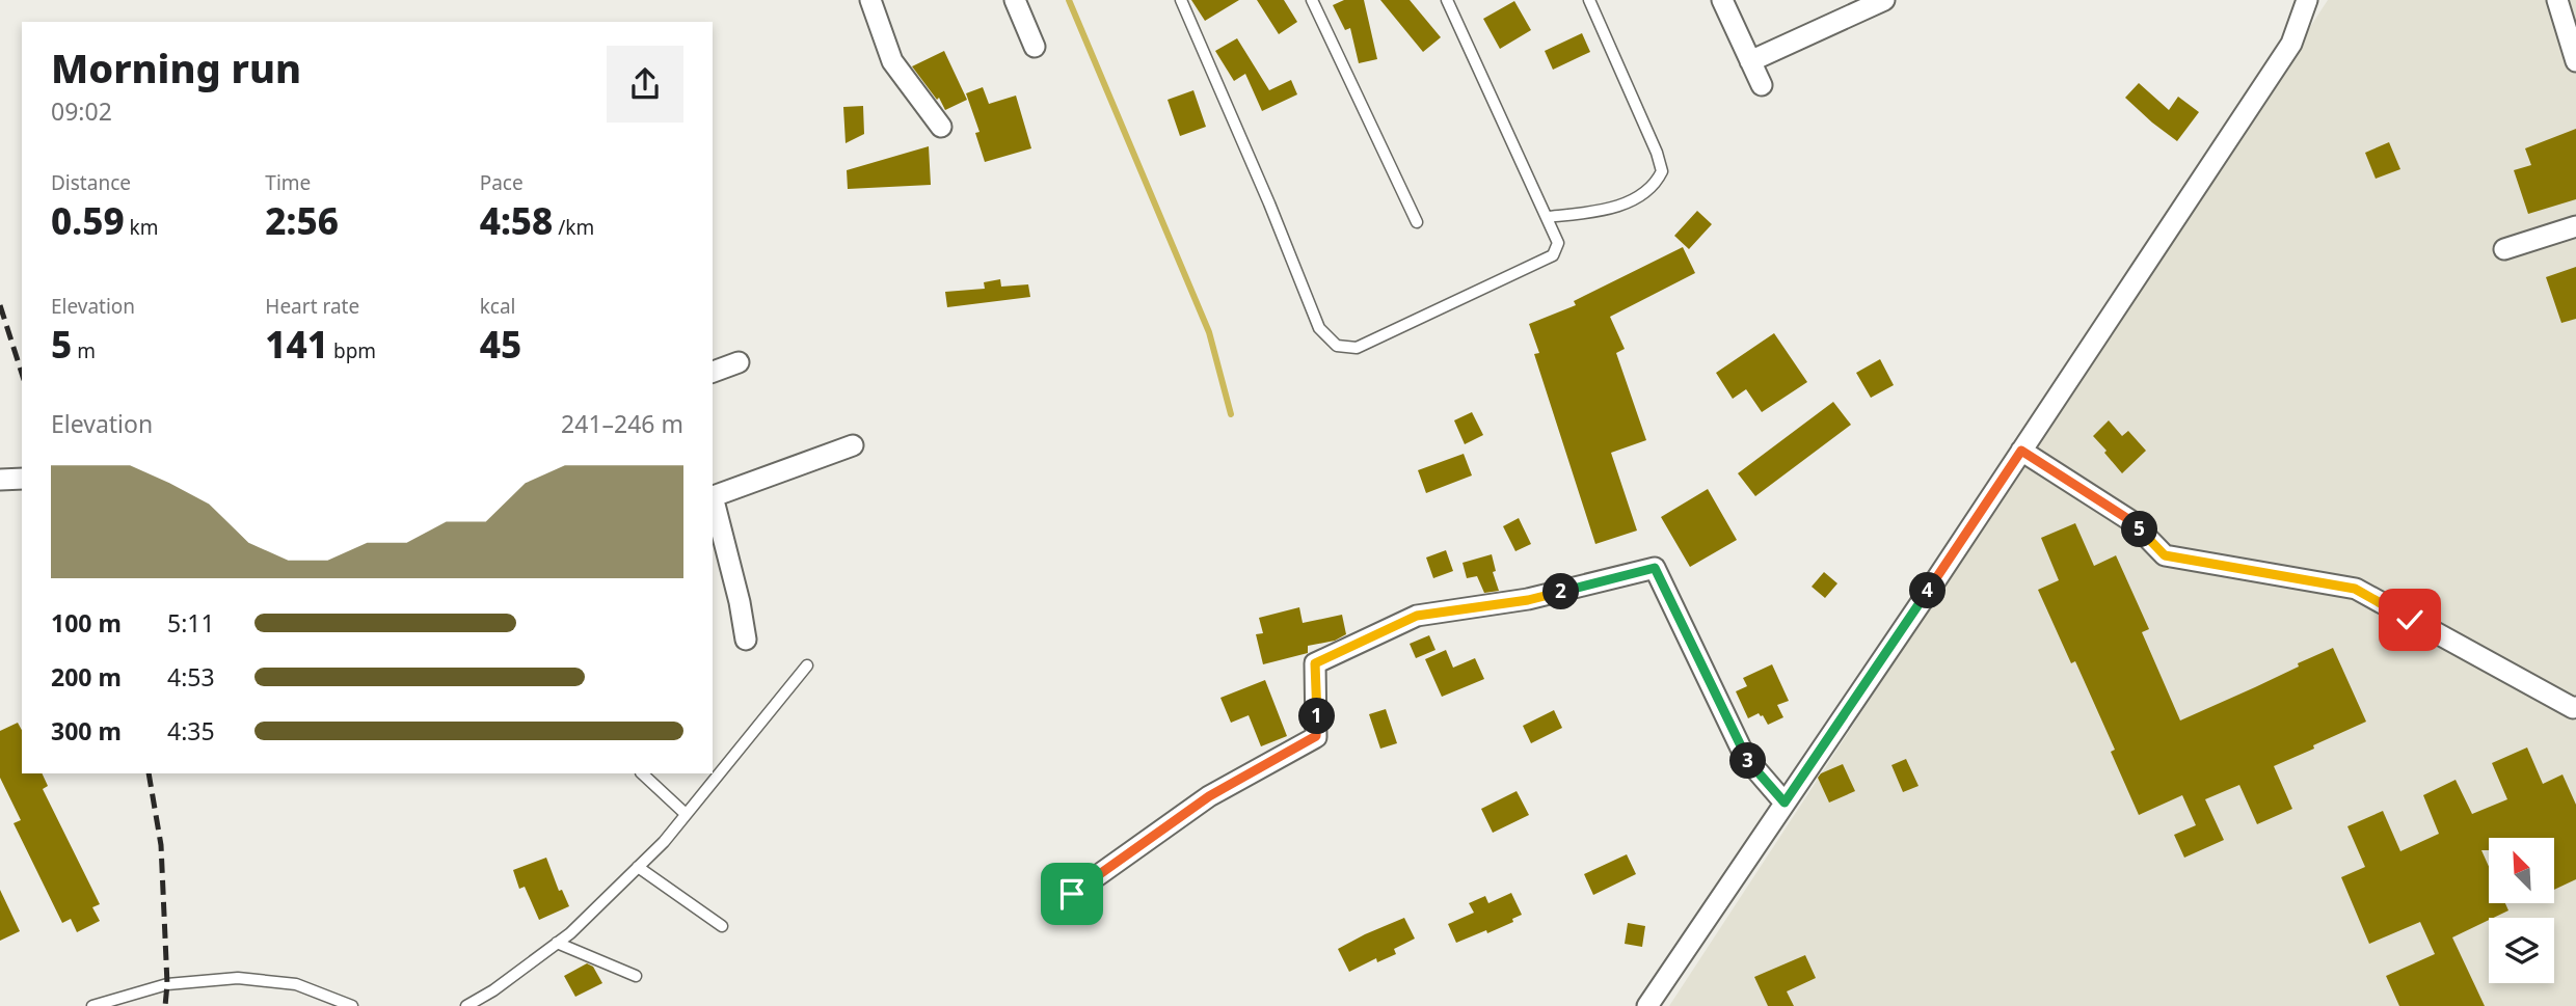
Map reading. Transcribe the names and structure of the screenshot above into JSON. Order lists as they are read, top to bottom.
{
  "north": "top left",
  "page": {
    "heading": ["Morning run", "09:02"],
    "stats": [
      ["Distance", "0.59 km"],
      ["Time", "2:56"],
      ["Pace", "4:58 /km"],
      ["Elevation", "5 m"],
      ["Heart rate", "141 bpm"],
      ["kcal", "45"]
    ],
    "chart": ["Elevation", "241–246 m"],
    "pins": [
      "5",
      "4",
      "2",
      "1",
      "3"
    ],
    "list": [
      {
        "name": "100 m",
        "note": "5:11"
      },
      {
        "name": "200 m",
        "note": "4:53"
      },
      {
        "name": "300 m",
        "note": "4:35"
      }
    ]
  }
}
